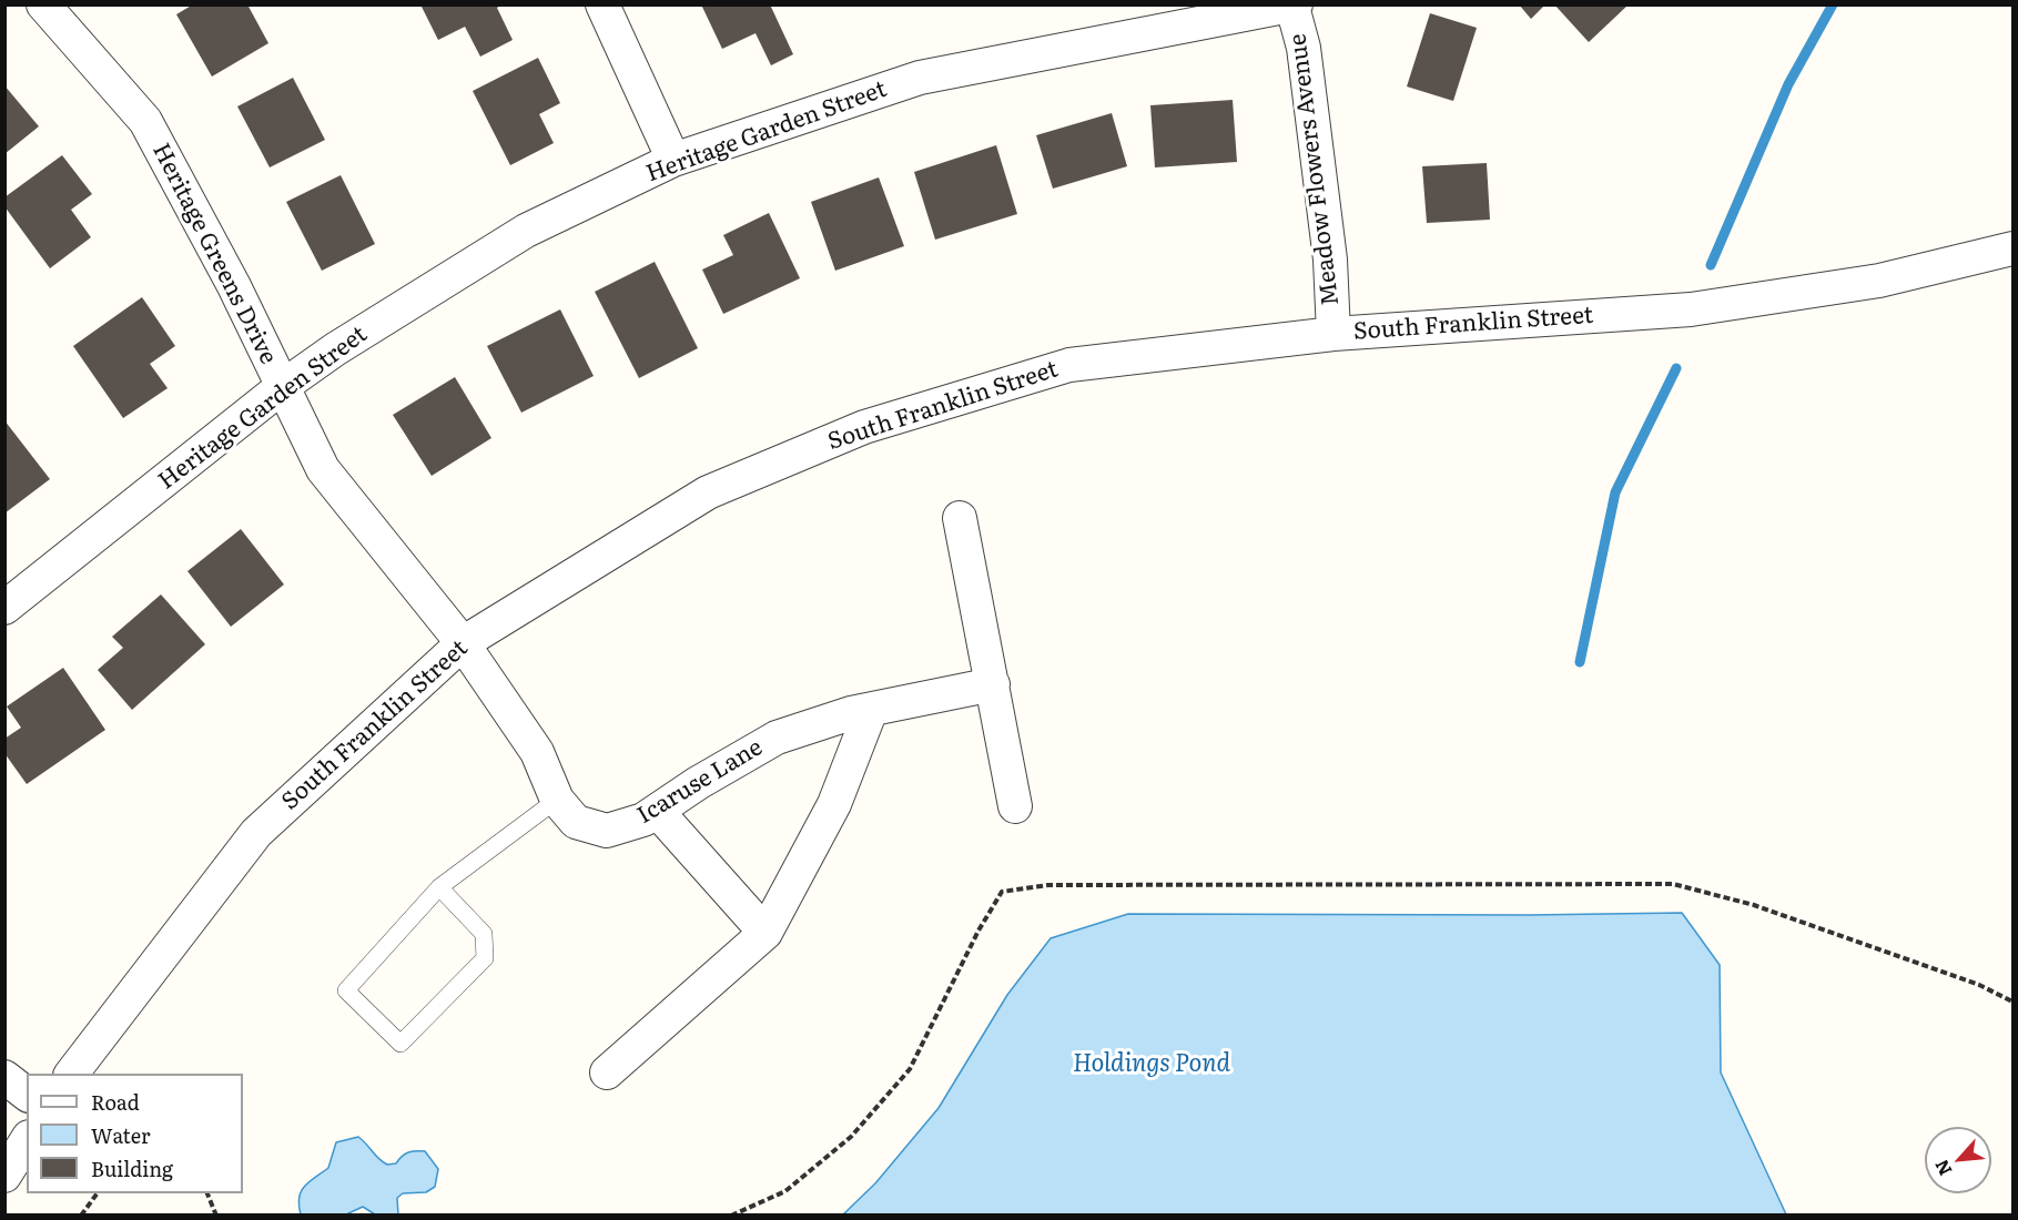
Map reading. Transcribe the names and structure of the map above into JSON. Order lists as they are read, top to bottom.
{
  "streets": {
    "street": [
      "Heritage Garden Street",
      "Meadow Flowers Avenue",
      "Heritage Greens Drive",
      "South Franklin Street",
      "Icaruse Lane"
    ]
  },
  "crossings": [
    ["Heritage Garden Street", "Meadow Flowers Avenue"],
    ["Heritage Garden Street", "Heritage Greens Drive"],
    ["Meadow Flowers Avenue", "South Franklin Street"],
    ["Heritage Greens Drive", "South Franklin Street"],
    ["Heritage Greens Drive", "Icaruse Lane"],
    ["South Franklin Street", "Icaruse Lane"]
  ],
  "water": ["Holdings Pond"],
  "legend": ["Road", "Water", "Building"],
  "north": "bottom left"
}
